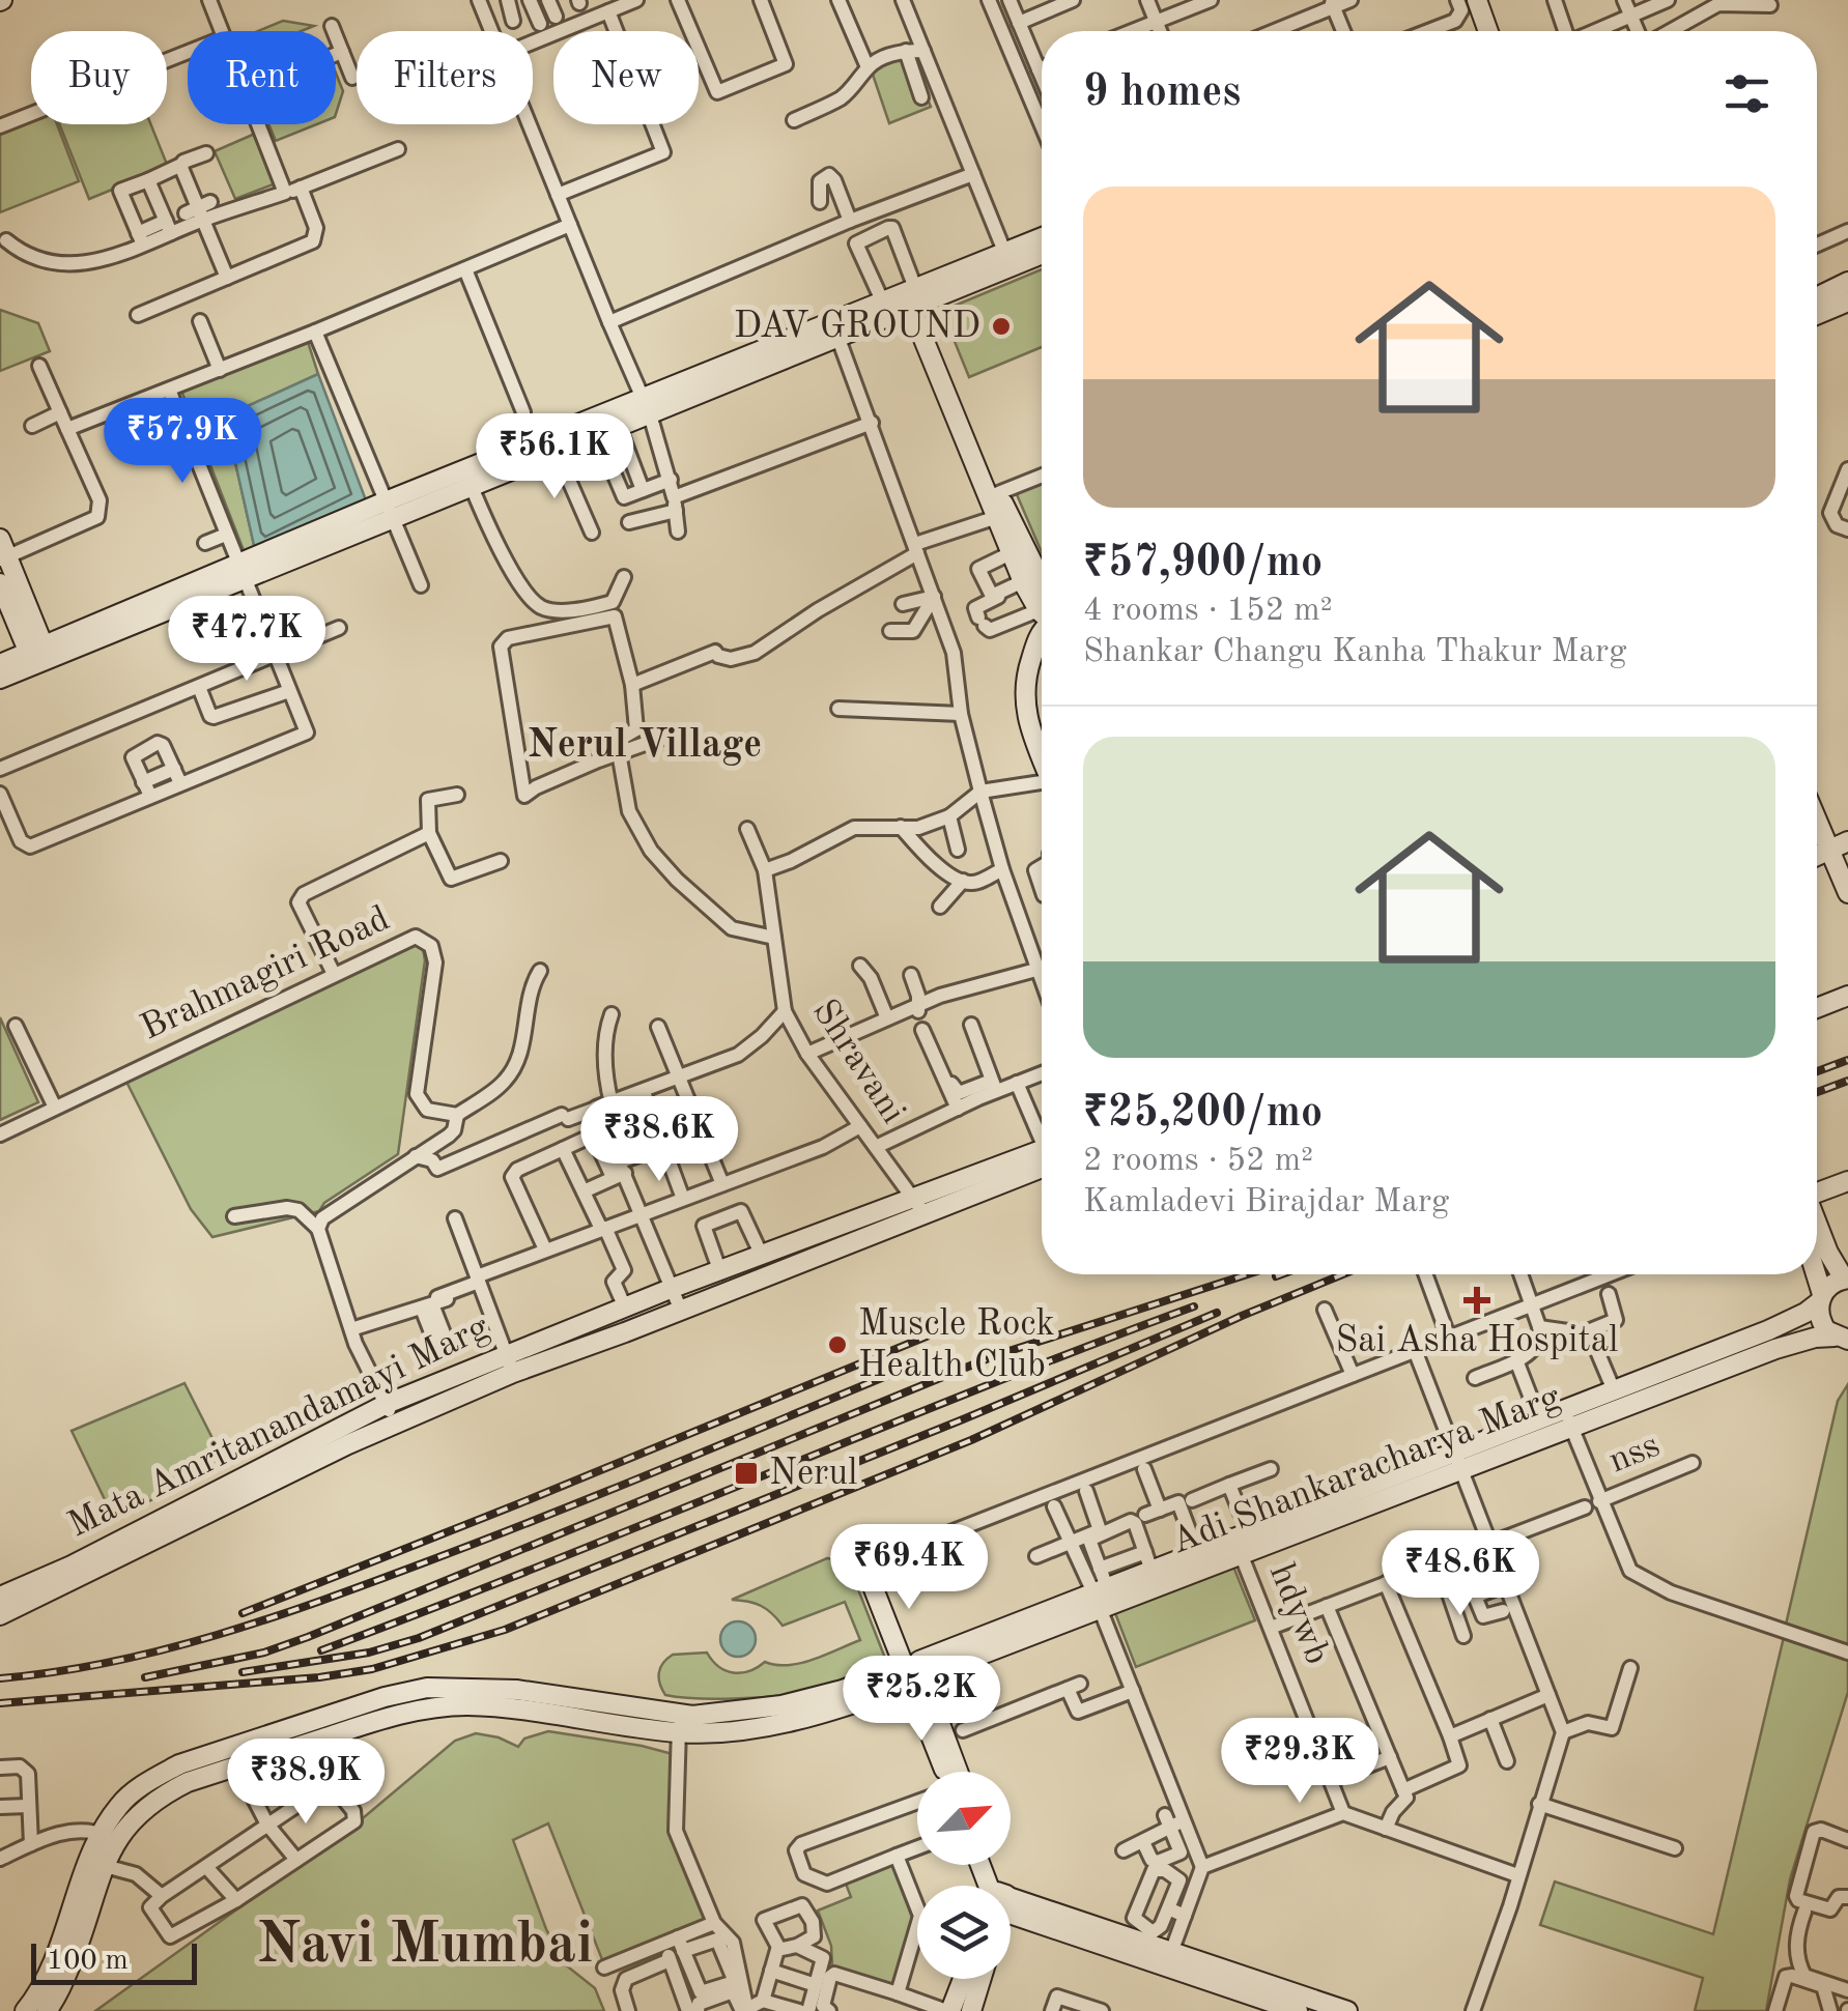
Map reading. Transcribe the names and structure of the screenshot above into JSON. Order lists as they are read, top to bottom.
{
  "streets": {
    "main road": ["Mata Amritanandamayi Marg", "Adi Shankaracharya Marg"],
    "street": [
      "Brahmagiri Road",
      "Shravani",
      "nss",
      "hdywb"
    ]
  },
  "crossings": [
    ["Shravani", "Mata Amritanandamayi Marg"],
    ["Adi Shankaracharya Marg", "hdywb"]
  ],
  "districts": ["Nerul Village", "Navi Mumbai"],
  "places": {
    "other": ["DAV GROUND", "Muscle Rock Health Club"],
    "health": ["Sai Asha Hospital"],
    "transit": ["Nerul"]
  },
  "scale_bar": "100 m",
  "north": "top right",
  "page": {
    "chip": [
      "Buy",
      "Rent",
      "Filters",
      "New"
    ],
    "heading": "9 homes",
    "list": [
      {
        "name": "₹57,900/mo",
        "note": "4 rooms · 152 m² · Shankar Changu Kanha Thakur Marg"
      },
      {
        "name": "₹25,200/mo",
        "note": "2 rooms · 52 m² · Kamladevi Birajdar Marg"
      }
    ],
    "price": [
      "₹57.9K",
      "₹56.1K",
      "₹47.7K",
      "₹38.6K",
      "₹69.4K",
      "₹48.6K",
      "₹25.2K",
      "₹29.3K",
      "₹38.9K"
    ],
    "scale": "100 m"
  }
}
